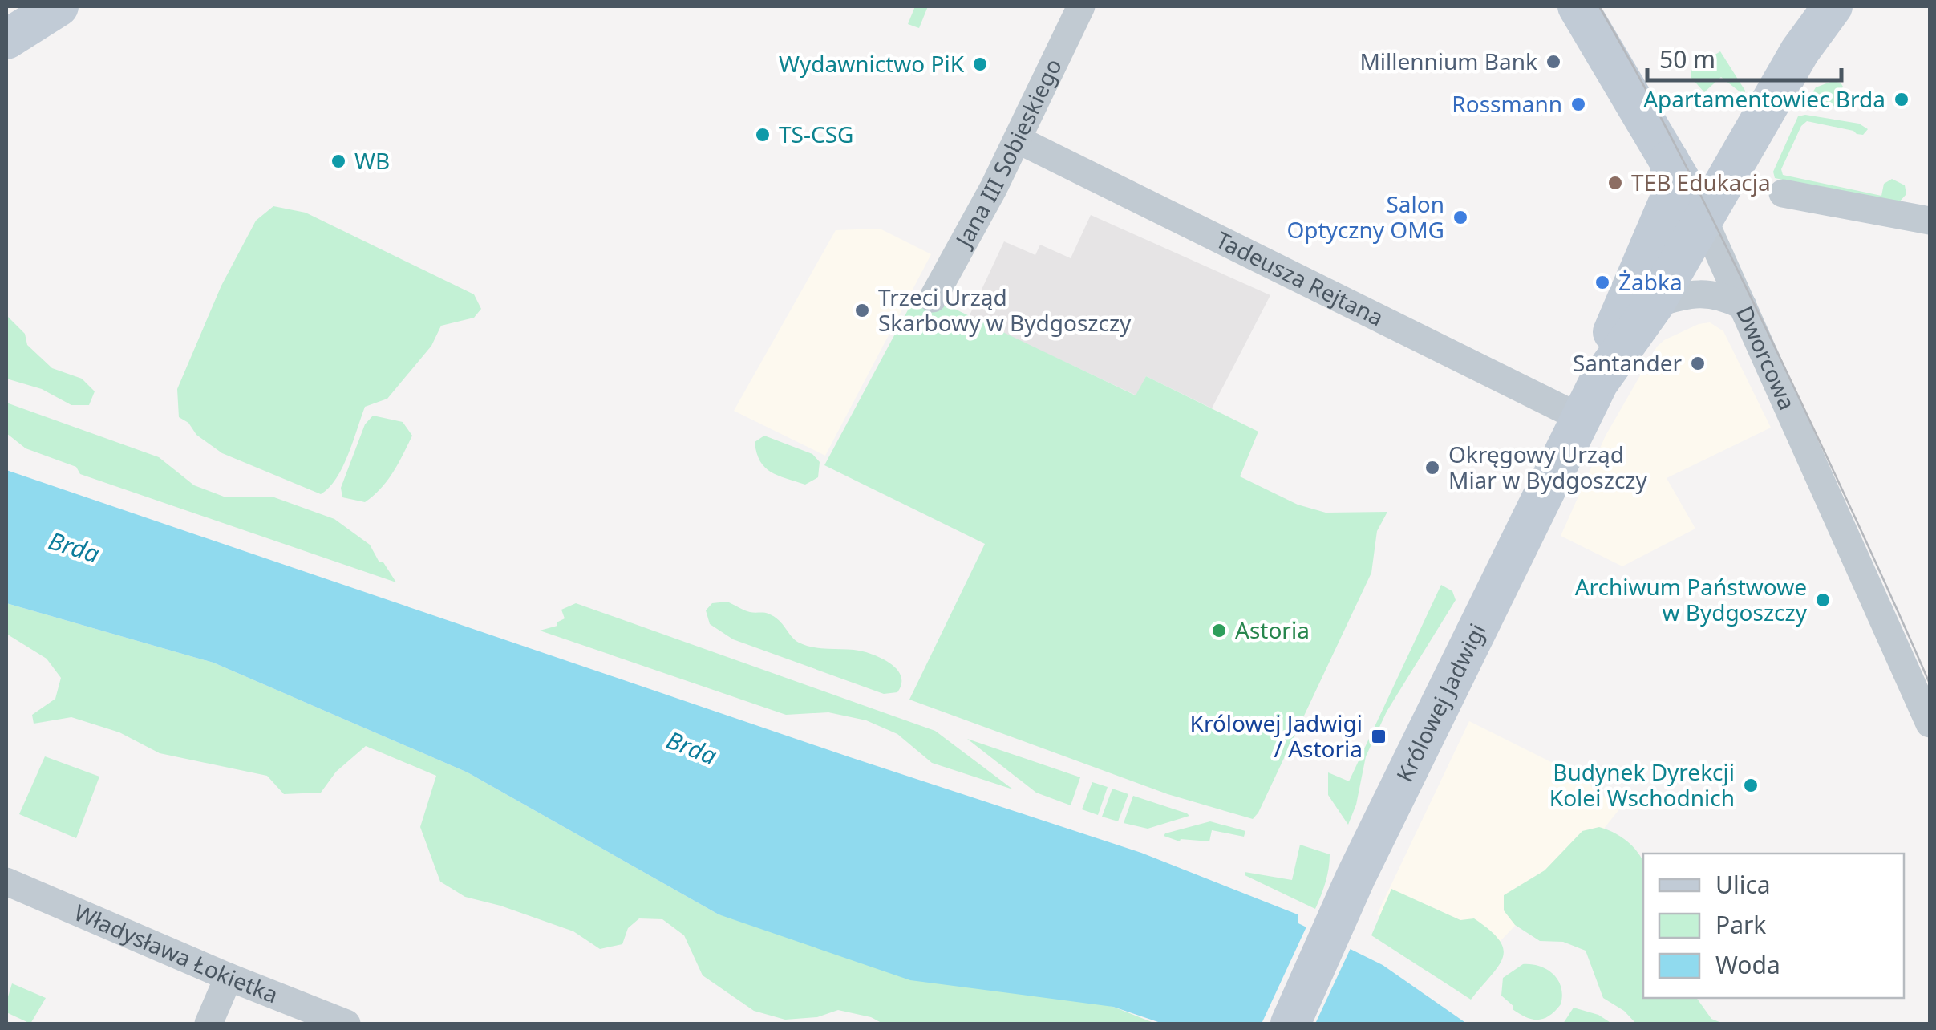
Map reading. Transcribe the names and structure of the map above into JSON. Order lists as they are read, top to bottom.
{
  "streets": {
    "street": [
      "Jana III Sobieskiego",
      "Tadeusza Rejtana",
      "Dworcowa",
      "Królowej Jadwigi",
      "Władysława Łokietka"
    ]
  },
  "crossings": [
    ["Jana III Sobieskiego", "Tadeusza Rejtana"],
    ["Tadeusza Rejtana", "Królowej Jadwigi"],
    ["Dworcowa", "Królowej Jadwigi"]
  ],
  "water": ["Brda"],
  "places": {
    "other": [
      "Millennium Bank",
      "Wydawnictwo PiK",
      "Apartamentowiec Brda",
      "Rossmann",
      "TS-CSG",
      "WB",
      "TEB Edukacja",
      "Salon Optyczny OMG",
      "Żabka",
      "Trzeci Urząd Skarbowy w Bydgoszczy",
      "Santander",
      "Okręgowy Urząd Miar w Bydgoszczy",
      "Archiwum Państwowe w Bydgoszczy",
      "Astoria",
      "Budynek Dyrekcji Kolei Wschodnich"
    ],
    "transit": ["Królowej Jadwigi / Astoria"]
  },
  "legend": ["Ulica", "Park", "Woda"],
  "scale_bar": "50 m"
}
